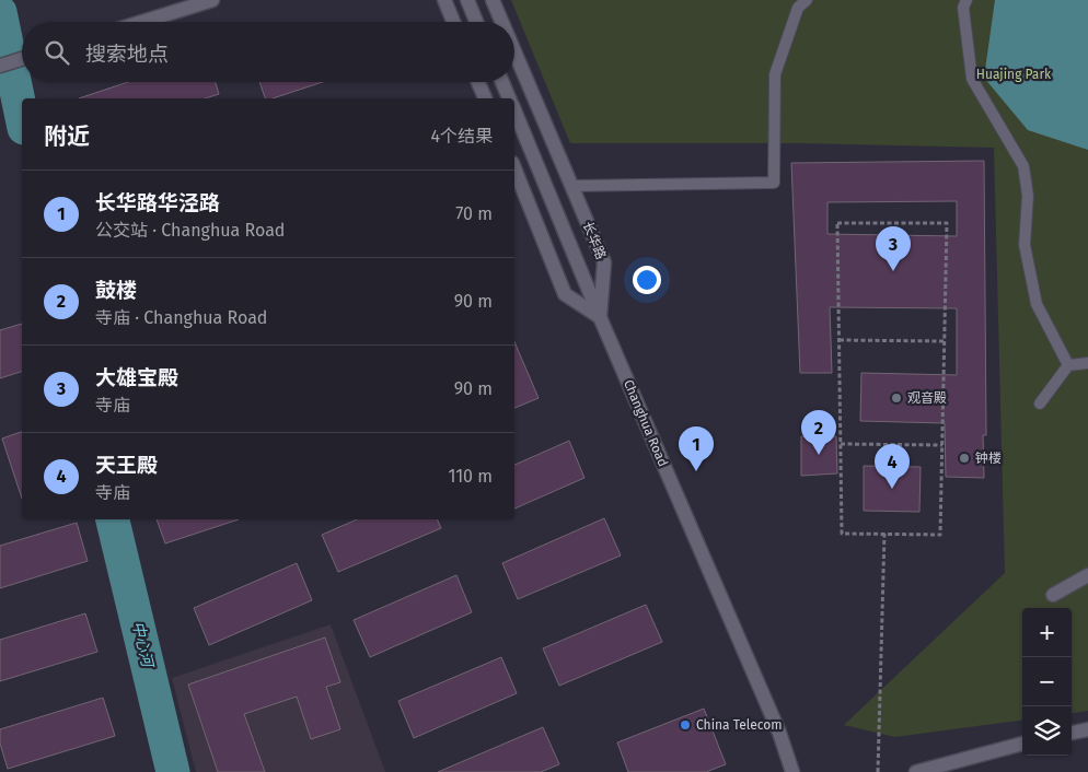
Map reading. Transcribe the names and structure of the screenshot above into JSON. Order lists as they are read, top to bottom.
{
  "streets": {
    "street": ["长华路", "Changhua Road"]
  },
  "crossings": [
    ["长华路", "Changhua Road"]
  ],
  "water": ["中心河"],
  "parks": ["Huajing Park"],
  "places": ["观音殿", "钟楼", "China Telecom"],
  "page": {
    "search": "搜索地点",
    "heading": ["附近", "4个结果"],
    "list": [
      {
        "mark": "1",
        "name": "长华路华泾路",
        "note": "公交站 · Changhua Road",
        "value": "70 m"
      },
      {
        "mark": "2",
        "name": "鼓楼",
        "note": "寺庙 · Changhua Road",
        "value": "90 m"
      },
      {
        "mark": "3",
        "name": "大雄宝殿",
        "note": "寺庙",
        "value": "90 m"
      },
      {
        "mark": "4",
        "name": "天王殿",
        "note": "寺庙",
        "value": "110 m"
      }
    ],
    "pins": [
      "3",
      "2",
      "1",
      "4"
    ],
    "map_buttons": ["+", "−"]
  }
}
